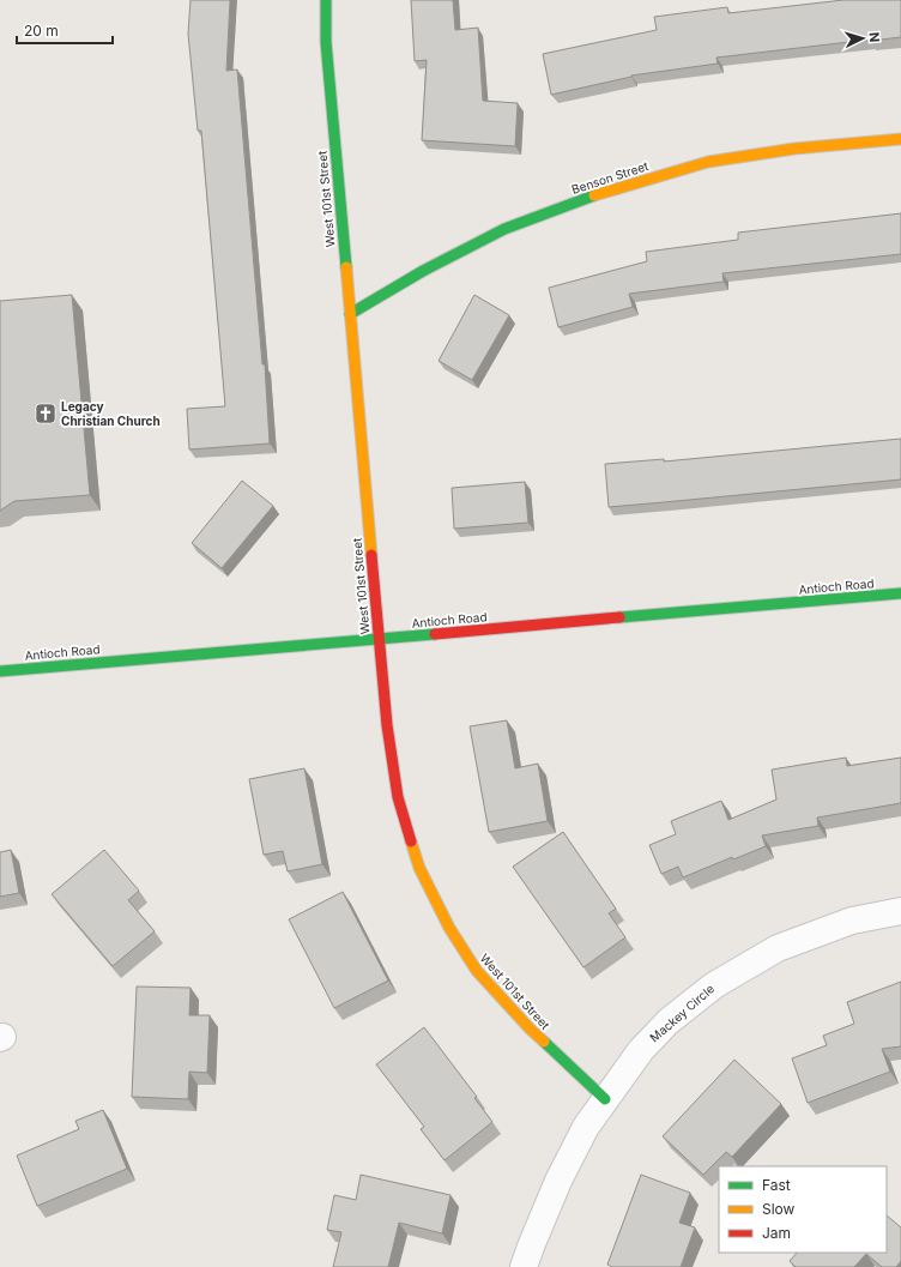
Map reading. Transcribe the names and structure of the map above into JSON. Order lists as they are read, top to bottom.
{
  "streets": {
    "street": [
      "Benson Street",
      "West 101st Street",
      "Antioch Road",
      "Mackey Circle"
    ]
  },
  "crossings": [
    ["Benson Street", "West 101st Street"],
    ["West 101st Street", "Antioch Road"],
    ["West 101st Street", "Mackey Circle"]
  ],
  "places": {
    "church": ["Legacy Christian Church"]
  },
  "legend": ["Fast", "Slow", "Jam"],
  "scale_bar": "20 m",
  "north": "right"
}
